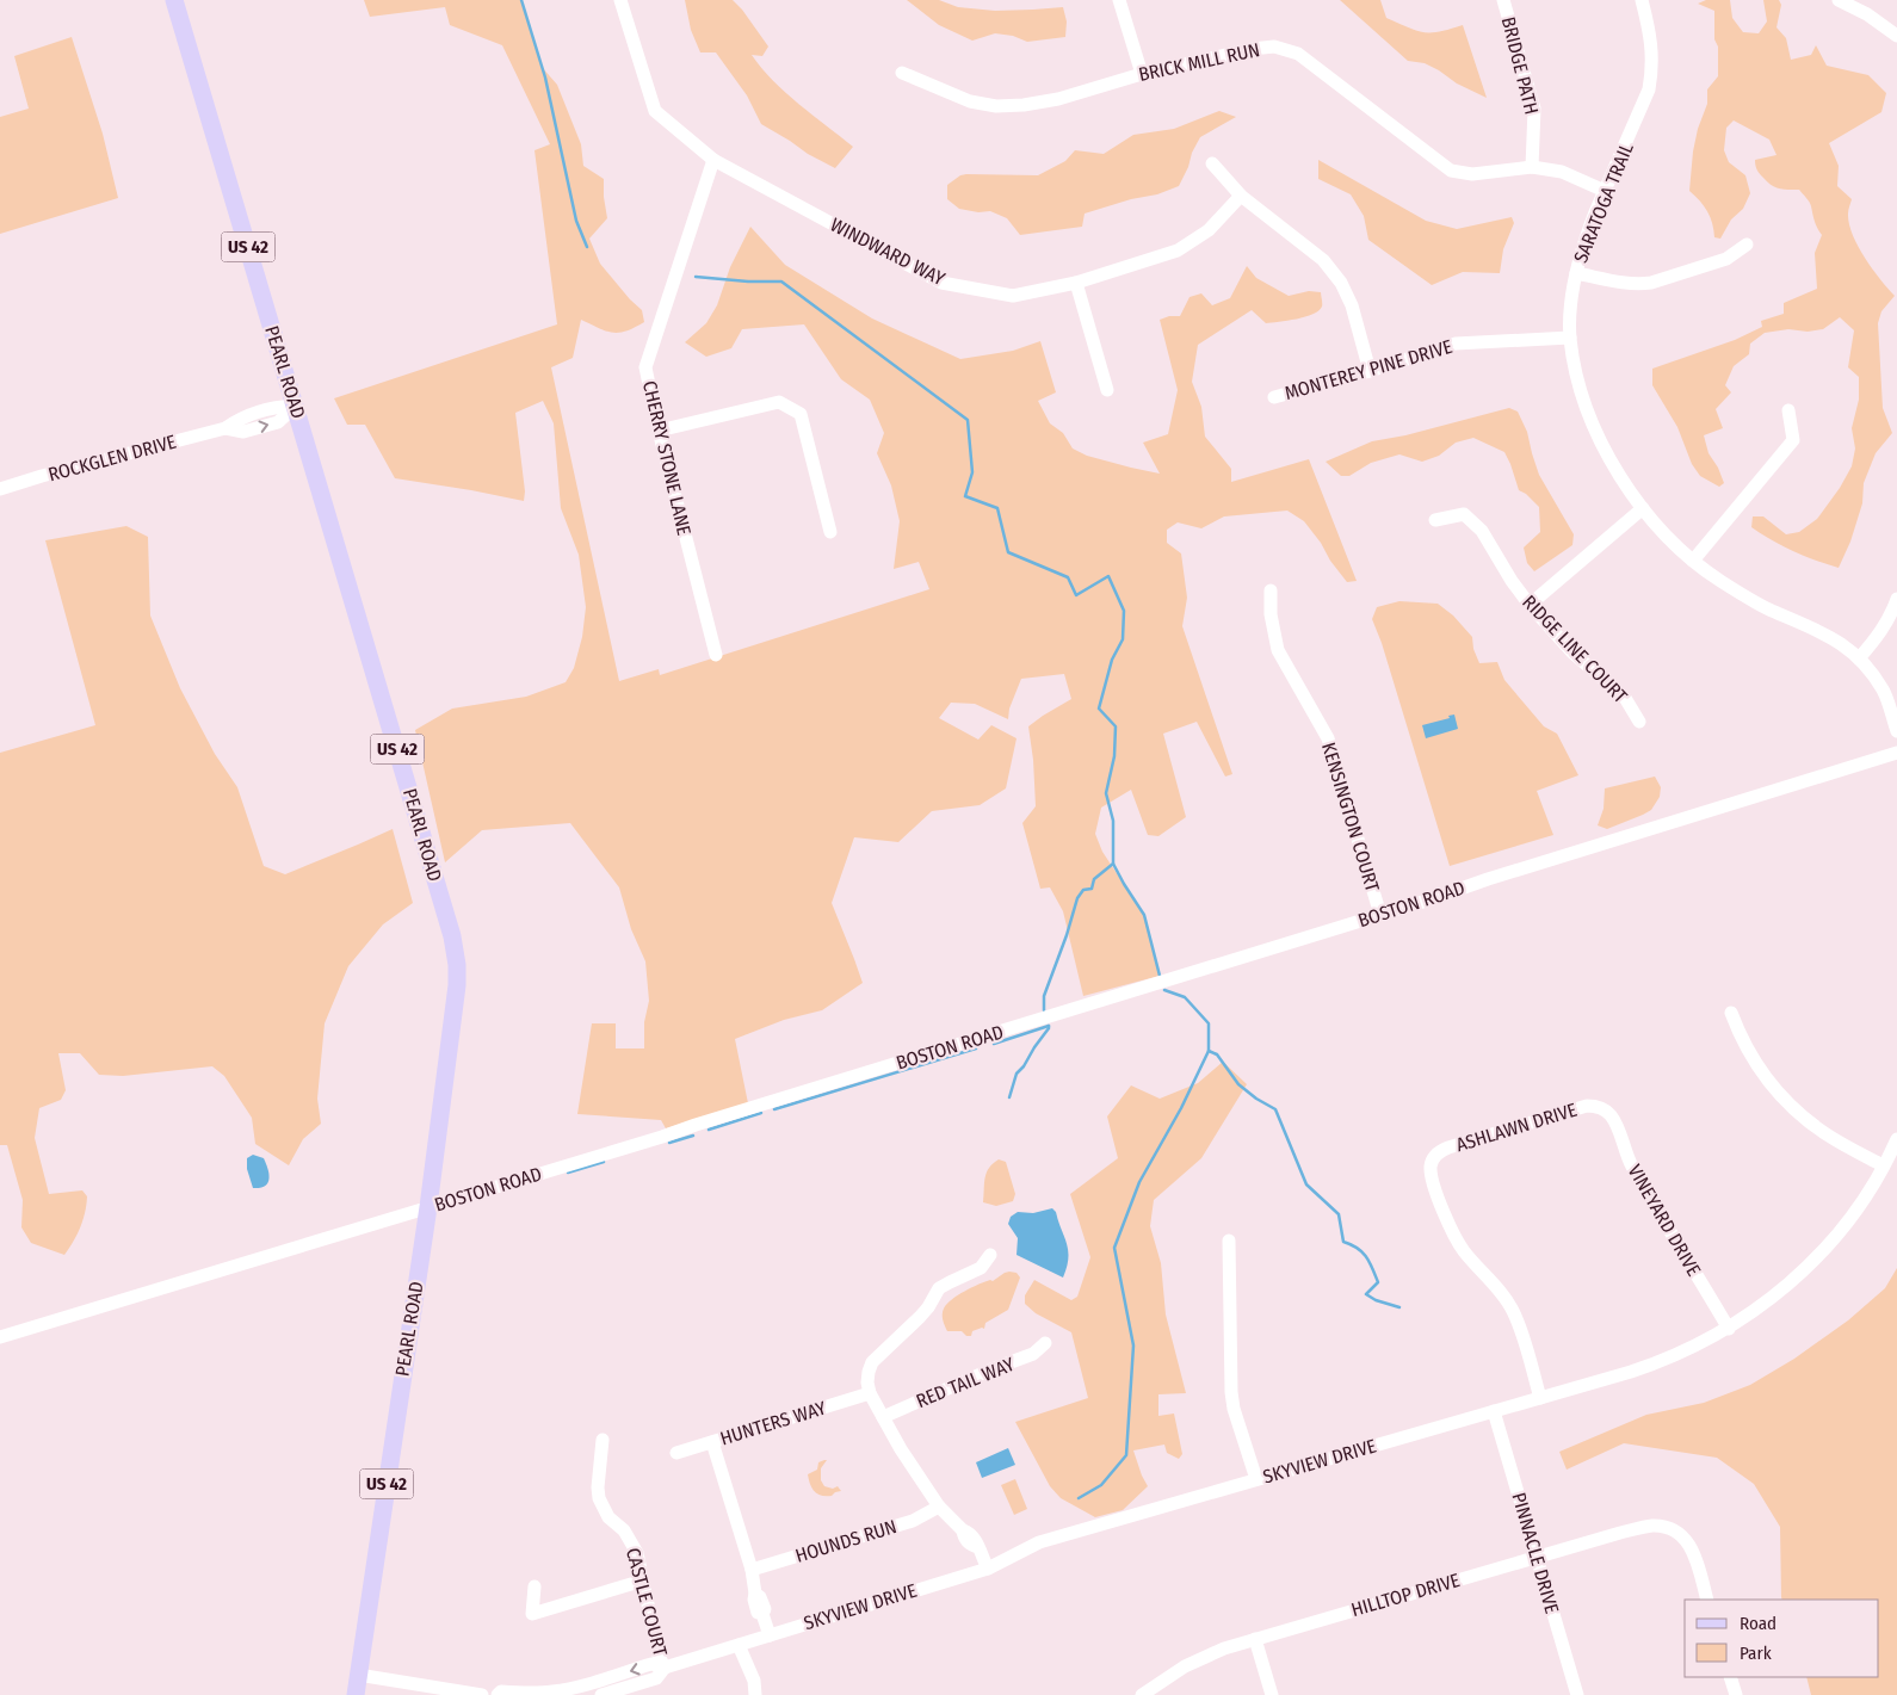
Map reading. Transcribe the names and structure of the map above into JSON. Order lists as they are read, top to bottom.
{
  "streets": {
    "main road": ["US 42", "PEARL ROAD"],
    "street": [
      "BRICK MILL RUN",
      "BRIDGE PATH",
      "SARATOGA TRAIL",
      "WINDWARD WAY",
      "MONTEREY PINE DRIVE",
      "ROCKGLEN DRIVE",
      "CHERRY STONE LANE",
      "RIDGE LINE COURT",
      "KENSINGTON COURT",
      "BOSTON ROAD",
      "ASHLAWN DRIVE",
      "VINEYARD DRIVE",
      "RED TAIL WAY",
      "HUNTERS WAY",
      "SKYVIEW DRIVE",
      "HOUNDS RUN",
      "PINNACLE DRIVE",
      "HILLTOP DRIVE",
      "CASTLE COURT"
    ]
  },
  "crossings": [
    ["BRICK MILL RUN", "BRIDGE PATH"],
    ["BRICK MILL RUN", "SARATOGA TRAIL"],
    ["SARATOGA TRAIL", "MONTEREY PINE DRIVE"],
    ["WINDWARD WAY", "CHERRY STONE LANE"],
    ["PEARL ROAD", "ROCKGLEN DRIVE"],
    ["PEARL ROAD", "BOSTON ROAD"],
    ["KENSINGTON COURT", "BOSTON ROAD"],
    ["ASHLAWN DRIVE", "VINEYARD DRIVE"],
    ["ASHLAWN DRIVE", "SKYVIEW DRIVE"],
    ["VINEYARD DRIVE", "SKYVIEW DRIVE"],
    ["SKYVIEW DRIVE", "PINNACLE DRIVE"],
    ["SKYVIEW DRIVE", "CASTLE COURT"],
    ["PINNACLE DRIVE", "HILLTOP DRIVE"]
  ],
  "legend": ["Road", "Park"]
}
